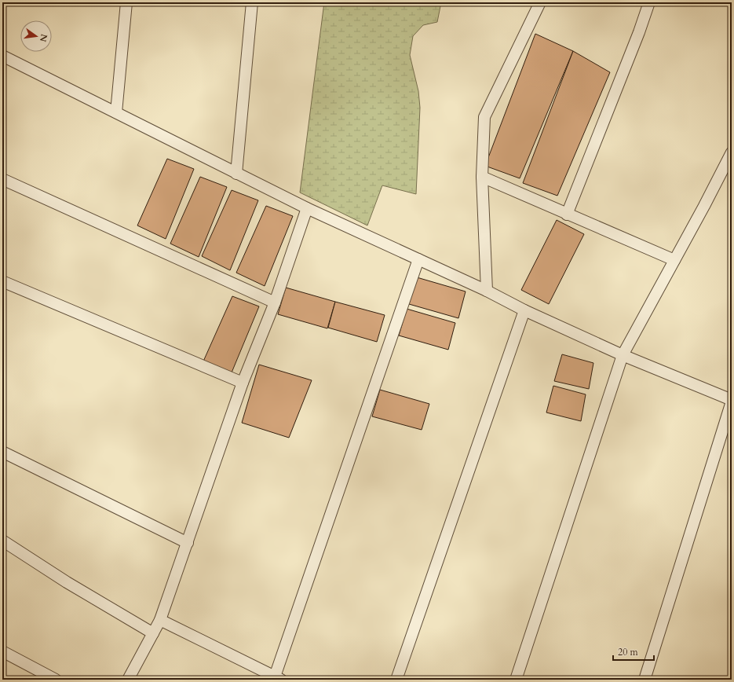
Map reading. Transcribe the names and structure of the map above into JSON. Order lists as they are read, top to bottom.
{
  "scale_bar": "20 m",
  "north": "right"
}
